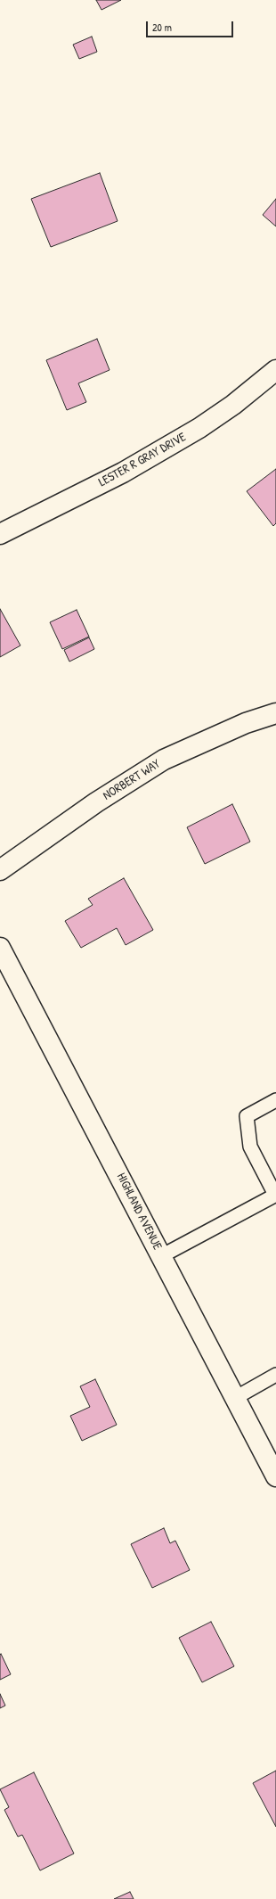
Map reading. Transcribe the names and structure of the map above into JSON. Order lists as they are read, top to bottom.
{
  "streets": {
    "street": ["LESTER R GRAY DRIVE", "NORBERT WAY", "HIGHLAND AVENUE"]
  },
  "scale_bar": "20 m"
}
